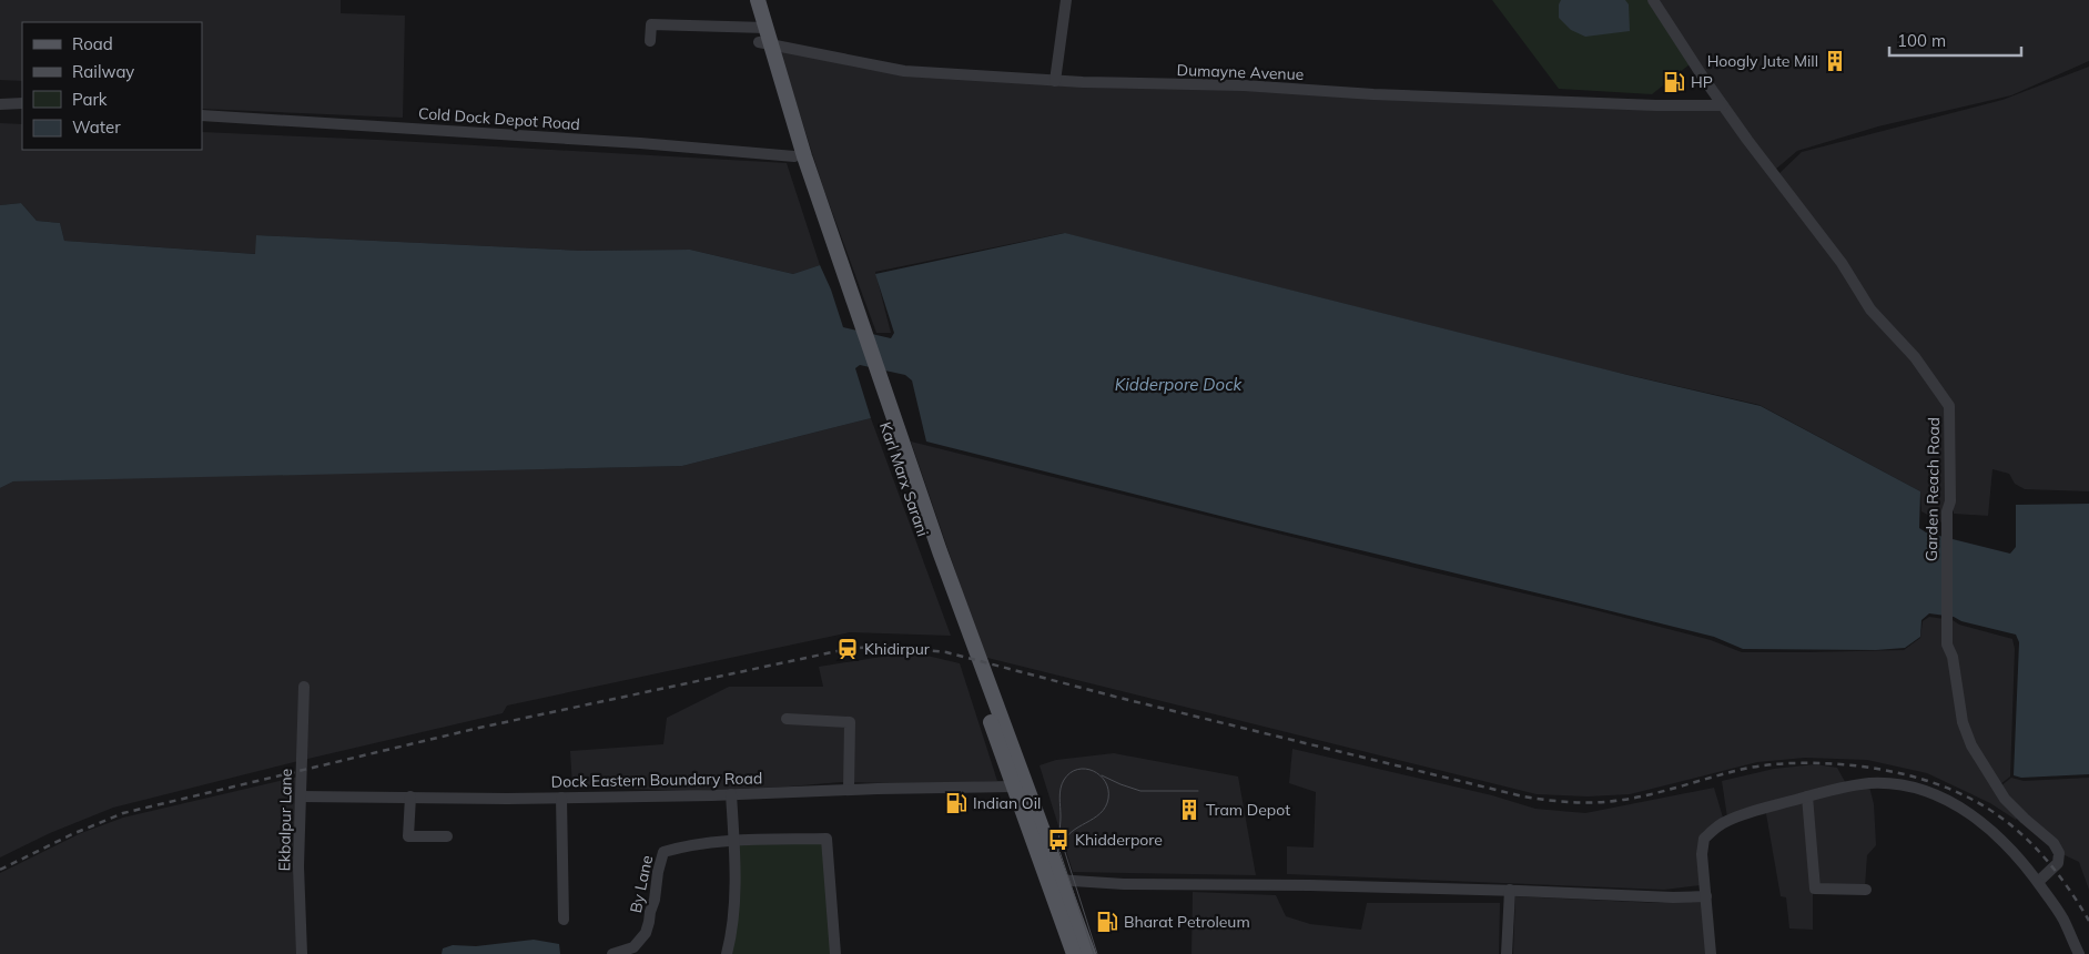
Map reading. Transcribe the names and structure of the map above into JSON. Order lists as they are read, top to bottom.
{
  "streets": {
    "main road": ["Karl Marx Sarani"],
    "street": [
      "Dumayne Avenue",
      "Cold Dock Depot Road",
      "Garden Reach Road",
      "Dock Eastern Boundary Road",
      "Ekbalpur Lane",
      "By Lane"
    ]
  },
  "crossings": [
    ["Dumayne Avenue", "Karl Marx Sarani"],
    ["Dumayne Avenue", "Garden Reach Road"],
    ["Cold Dock Depot Road", "Karl Marx Sarani"],
    ["Karl Marx Sarani", "Dock Eastern Boundary Road"],
    ["Dock Eastern Boundary Road", "Ekbalpur Lane"]
  ],
  "water": ["Kidderpore Dock"],
  "places": {
    "building": ["Hoogly Jute Mill", "Tram Depot"],
    "fuel station": ["HP", "Indian Oil", "Bharat Petroleum"],
    "station": ["Khidirpur"],
    "bus stop": ["Khidderpore"]
  },
  "legend": [
    "Road",
    "Railway",
    "Park",
    "Water"
  ],
  "scale_bar": "100 m"
}
